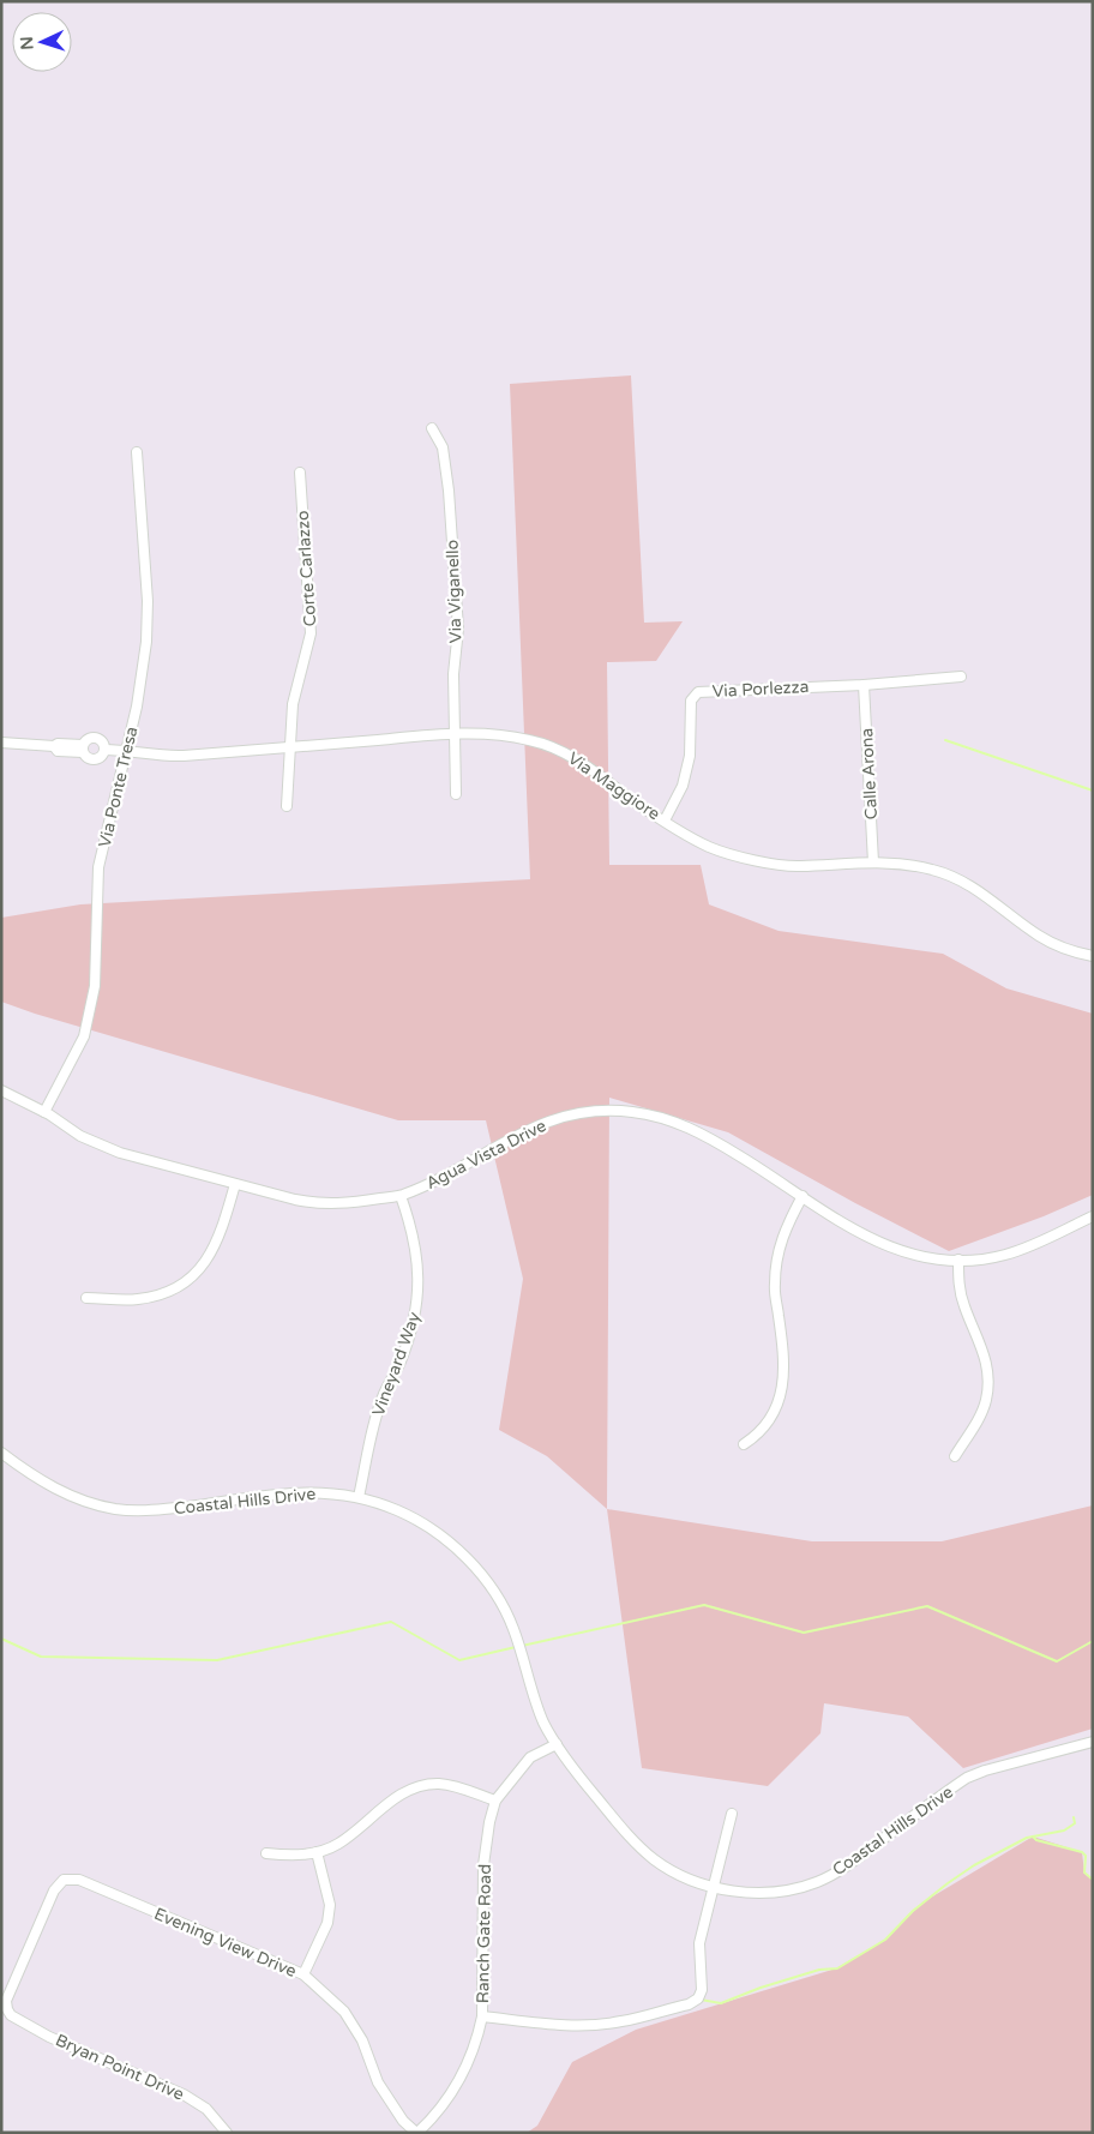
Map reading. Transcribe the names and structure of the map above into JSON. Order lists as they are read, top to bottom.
{
  "streets": {
    "street": [
      "Corte Carlazzo",
      "Via Viganello",
      "Via Porlezza",
      "Calle Arona",
      "Via Maggiore",
      "Via Ponte Tresa",
      "Agua Vista Drive",
      "Vineyard Way",
      "Coastal Hills Drive",
      "Ranch Gate Road",
      "Evening View Drive",
      "Bryan Point Drive"
    ]
  },
  "crossings": [
    ["Corte Carlazzo", "Via Maggiore"],
    ["Via Viganello", "Via Maggiore"],
    ["Via Porlezza", "Calle Arona"],
    ["Via Porlezza", "Via Maggiore"],
    ["Calle Arona", "Via Maggiore"],
    ["Via Maggiore", "Via Ponte Tresa"],
    ["Via Ponte Tresa", "Agua Vista Drive"],
    ["Agua Vista Drive", "Vineyard Way"],
    ["Vineyard Way", "Coastal Hills Drive"],
    ["Coastal Hills Drive", "Ranch Gate Road"],
    ["Ranch Gate Road", "Evening View Drive"],
    ["Evening View Drive", "Bryan Point Drive"]
  ],
  "north": "left"
}
